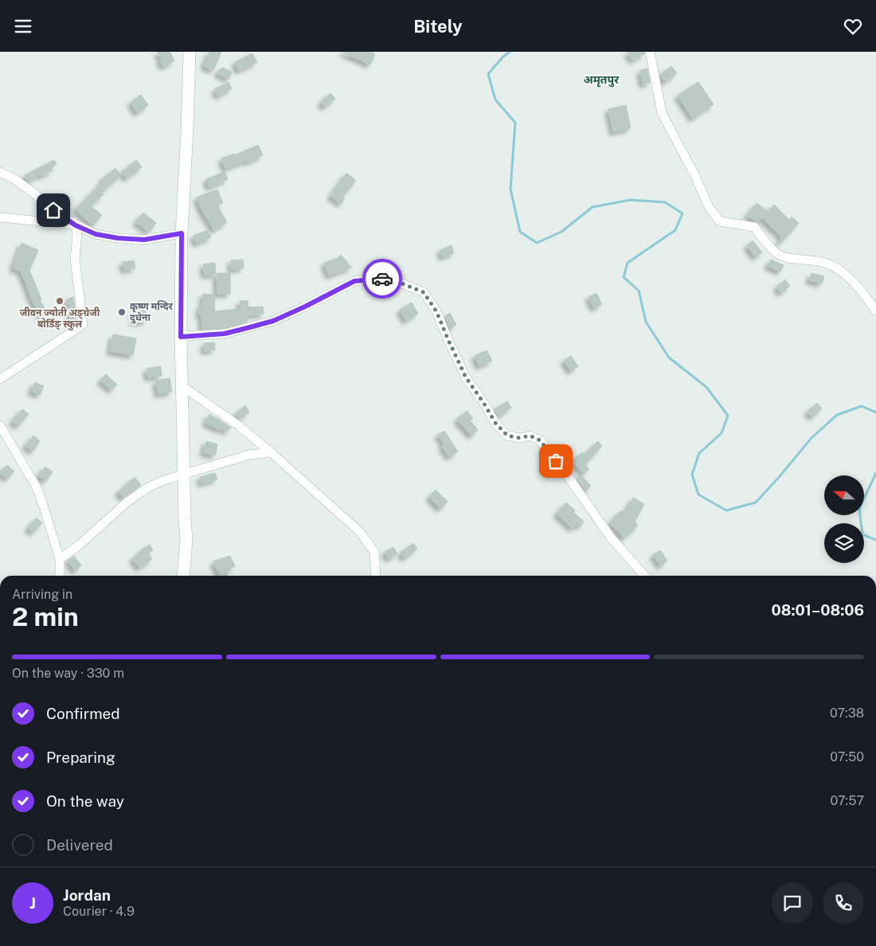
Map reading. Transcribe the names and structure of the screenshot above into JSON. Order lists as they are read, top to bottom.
{
  "districts": ["अमृतपुर"],
  "places": ["जीवन ज्योती अङ्ग्रेजी बोर्डिङ् स्कुल", "कृष्ण मन्दिर दुधेना"],
  "north": "left",
  "page": {
    "header": "Bitely",
    "heading": ["2 min", "Arriving in", "08:01–08:06"],
    "panel": ["Jordan", "Courier · 4.9"],
    "bar": "On the way · 330 m",
    "list": [
      ["Confirmed", "07:38"],
      ["Preparing", "07:50"],
      ["On the way", "07:57"],
      "Delivered"
    ],
    "round": "J"
  }
}
